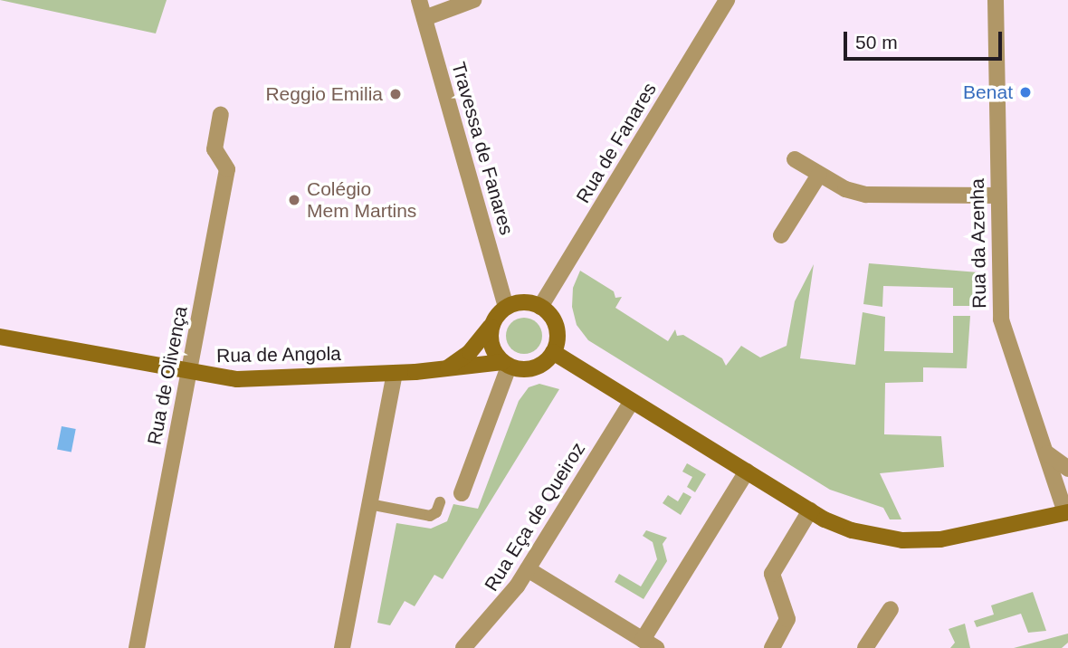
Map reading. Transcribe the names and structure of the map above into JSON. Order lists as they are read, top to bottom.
{
  "streets": {
    "street": [
      "Rua de Fanares",
      "Travessa de Fanares",
      "Rua da Azenha",
      "Rua de Angola",
      "Rua de Olivença",
      "Rua Eça de Queiroz"
    ]
  },
  "crossings": [
    ["Rua de Fanares", "Travessa de Fanares"],
    ["Rua de Fanares", "Rua de Angola"],
    ["Travessa de Fanares", "Rua de Angola"],
    ["Rua de Angola", "Rua de Olivença"]
  ],
  "places": ["Benat", "Reggio Emilia", "Colégio Mem Martins"],
  "scale_bar": "50 m"
}
